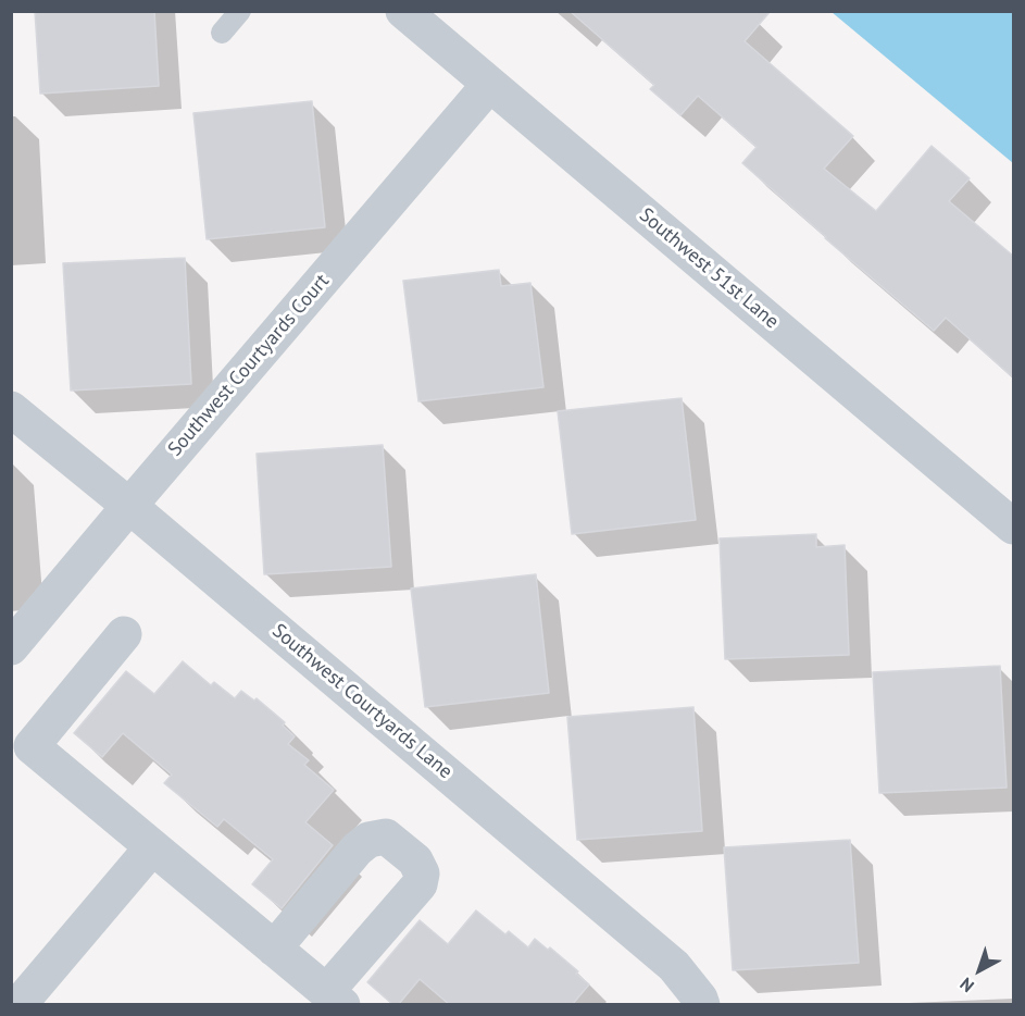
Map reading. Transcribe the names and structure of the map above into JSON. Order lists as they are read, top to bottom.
{
  "streets": {
    "street": ["Southwest 51st Lane", "Southwest Courtyards Court", "Southwest Courtyards Lane"]
  },
  "crossings": [
    ["Southwest 51st Lane", "Southwest Courtyards Court"],
    ["Southwest Courtyards Court", "Southwest Courtyards Lane"]
  ],
  "north": "bottom left"
}
